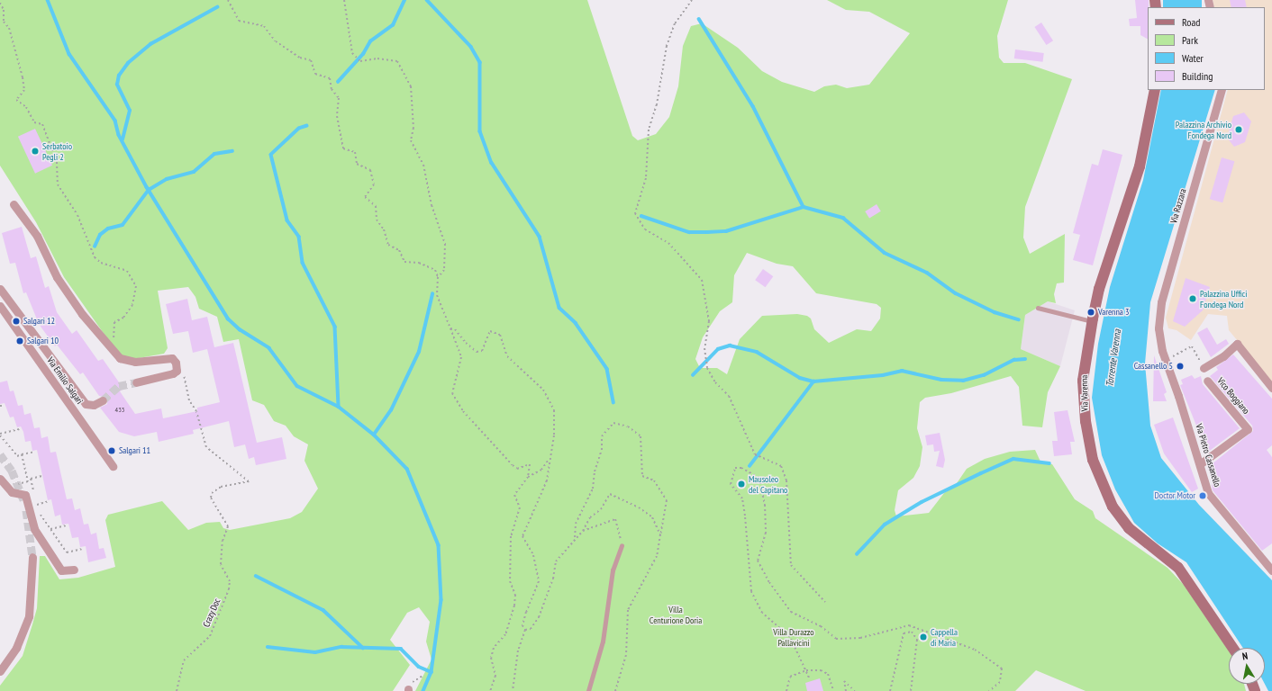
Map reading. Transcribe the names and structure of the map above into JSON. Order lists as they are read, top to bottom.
{
  "streets": {
    "street": [
      "Via Razzara",
      "Via Emilio Salgari",
      "Via Varenna",
      "Vico Boggiano",
      "Via Pietro Cassanello"
    ],
    "path": ["Crazy Doc"]
  },
  "crossings": [
    ["Via Razzara", "Via Pietro Cassanello"],
    ["Vico Boggiano", "Via Pietro Cassanello"]
  ],
  "water": ["Torrente Varenna"],
  "parks": ["Villa Centurione Doria", "Villa Durazzo Pallavicini"],
  "places": [
    "Palazzina Archivio Fondega Nord",
    "Serbatoio Pegli 2",
    "Palazzina Uffici Fondega Nord",
    "Varenna 3",
    "Salgari 12",
    "Salgari 10",
    "Cassanello 5",
    "Salgari 11",
    "Mausoleo del Capitano",
    "Doctor Motor",
    "Cappella di Maria"
  ],
  "house_numbers": ["433"],
  "legend": [
    "Road",
    "Park",
    "Water",
    "Building"
  ],
  "north": "top"
}
